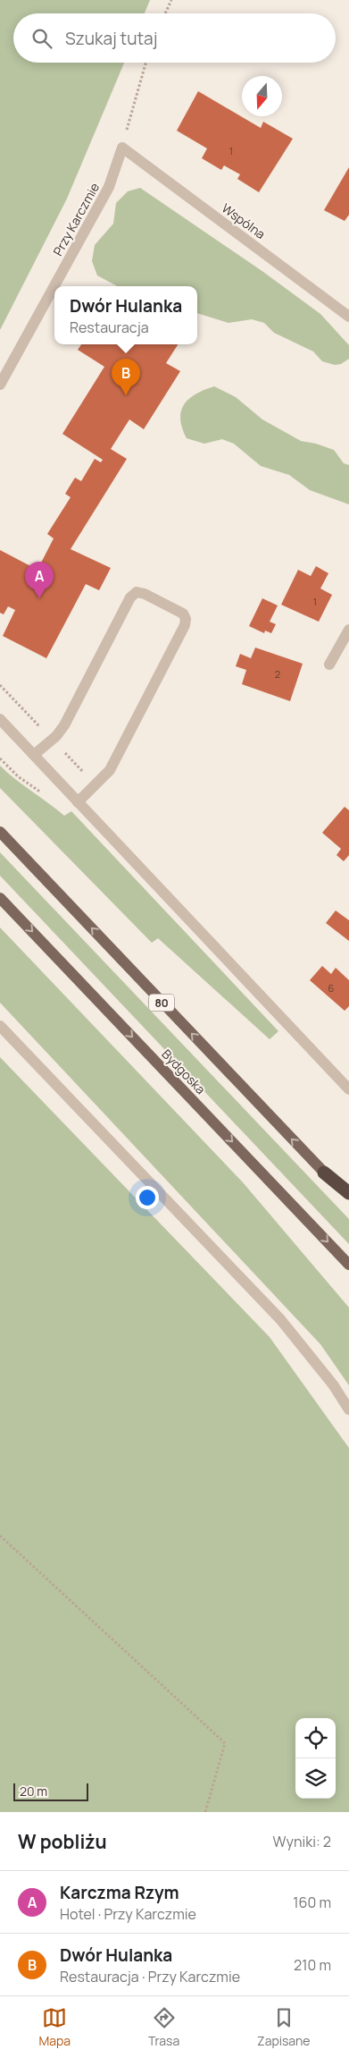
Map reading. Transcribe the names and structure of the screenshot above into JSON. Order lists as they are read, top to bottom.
{
  "streets": {
    "main road": ["80", "Bydgoska"],
    "street": ["Przy Karczmie", "Wspólna"]
  },
  "crossings": [
    ["Przy Karczmie", "Wspólna"]
  ],
  "house_numbers": [
    "1",
    "1",
    "2",
    "6"
  ],
  "scale_bar": "20 m",
  "north": "bottom",
  "page": {
    "search": "Szukaj tutaj",
    "popup": ["Dwór Hulanka", "Restauracja"],
    "pins": ["B", "A"],
    "scale": "20 m",
    "heading": ["W pobliżu", "Wyniki: 2"],
    "list": [
      {
        "mark": "A",
        "name": "Karczma Rzym",
        "note": "Hotel · Przy Karczmie",
        "value": "160 m"
      },
      {
        "mark": "B",
        "name": "Dwór Hulanka",
        "note": "Restauracja · Przy Karczmie",
        "value": "210 m"
      }
    ],
    "nav": ["Mapa", "Trasa", "Zapisane"]
  }
}
